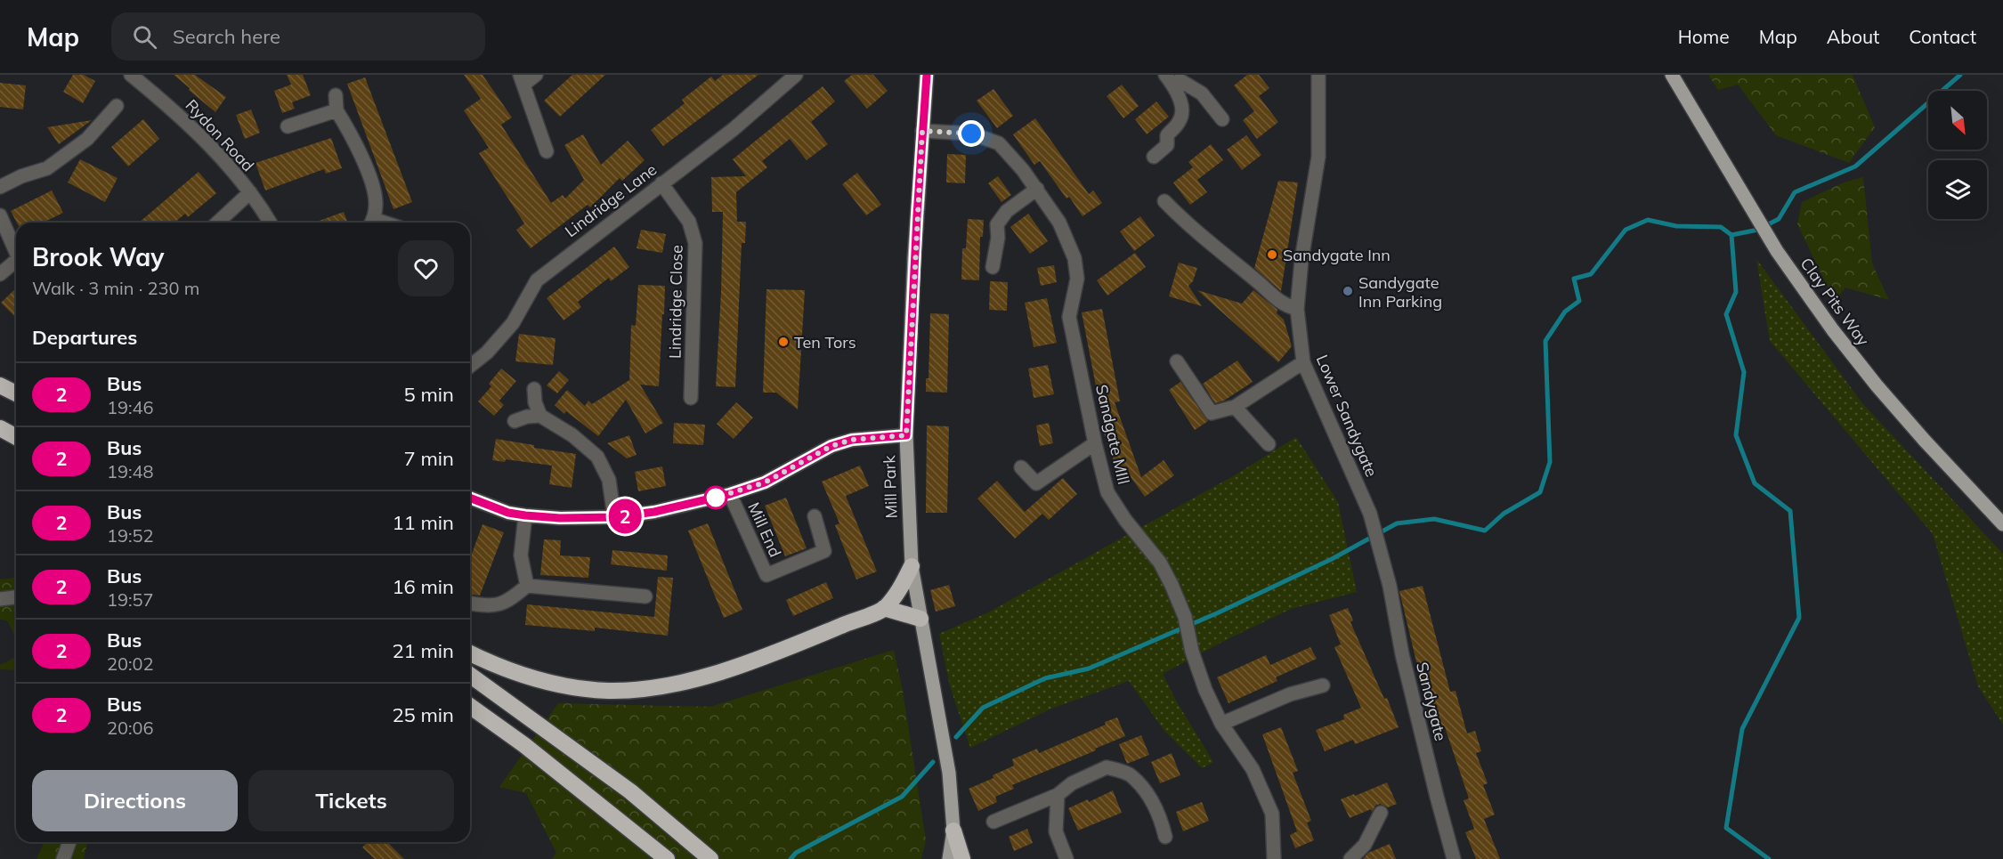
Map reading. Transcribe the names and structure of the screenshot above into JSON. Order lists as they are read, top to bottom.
{
  "streets": {
    "main road": ["Clay Pits Way", "Mill Park"],
    "street": [
      "Rydon Road",
      "Lindridge Lane",
      "Lindridge Close",
      "Lower Sandygate",
      "Sandgate MIll",
      "Mill End",
      "Sandygate"
    ]
  },
  "crossings": [
    ["Lindridge Lane", "Lindridge Close"],
    ["Lower Sandygate", "Sandygate"],
    ["Sandgate MIll", "Mill Park"]
  ],
  "places": ["Sandygate Inn", "Sandygate Inn Parking", "Ten Tors"],
  "lines": ["bus line 2"],
  "north": "bottom right",
  "page": {
    "header": "Map",
    "search": "Search here",
    "nav": [
      "Home",
      "Map",
      "About",
      "Contact"
    ],
    "on_map": "2",
    "heading": [
      ["Brook Way", "Walk · 3 min · 230 m"],
      "Departures"
    ],
    "list": [
      {
        "mark": "2",
        "name": "Bus",
        "note": "19:46",
        "value": "5 min"
      },
      {
        "mark": "2",
        "name": "Bus",
        "note": "19:48",
        "value": "7 min"
      },
      {
        "mark": "2",
        "name": "Bus",
        "note": "19:52",
        "value": "11 min"
      },
      {
        "mark": "2",
        "name": "Bus",
        "note": "19:57",
        "value": "16 min"
      },
      {
        "mark": "2",
        "name": "Bus",
        "note": "20:02",
        "value": "21 min"
      },
      {
        "mark": "2",
        "name": "Bus",
        "note": "20:06",
        "value": "25 min"
      }
    ],
    "buttons": ["Directions", "Tickets"]
  }
}
